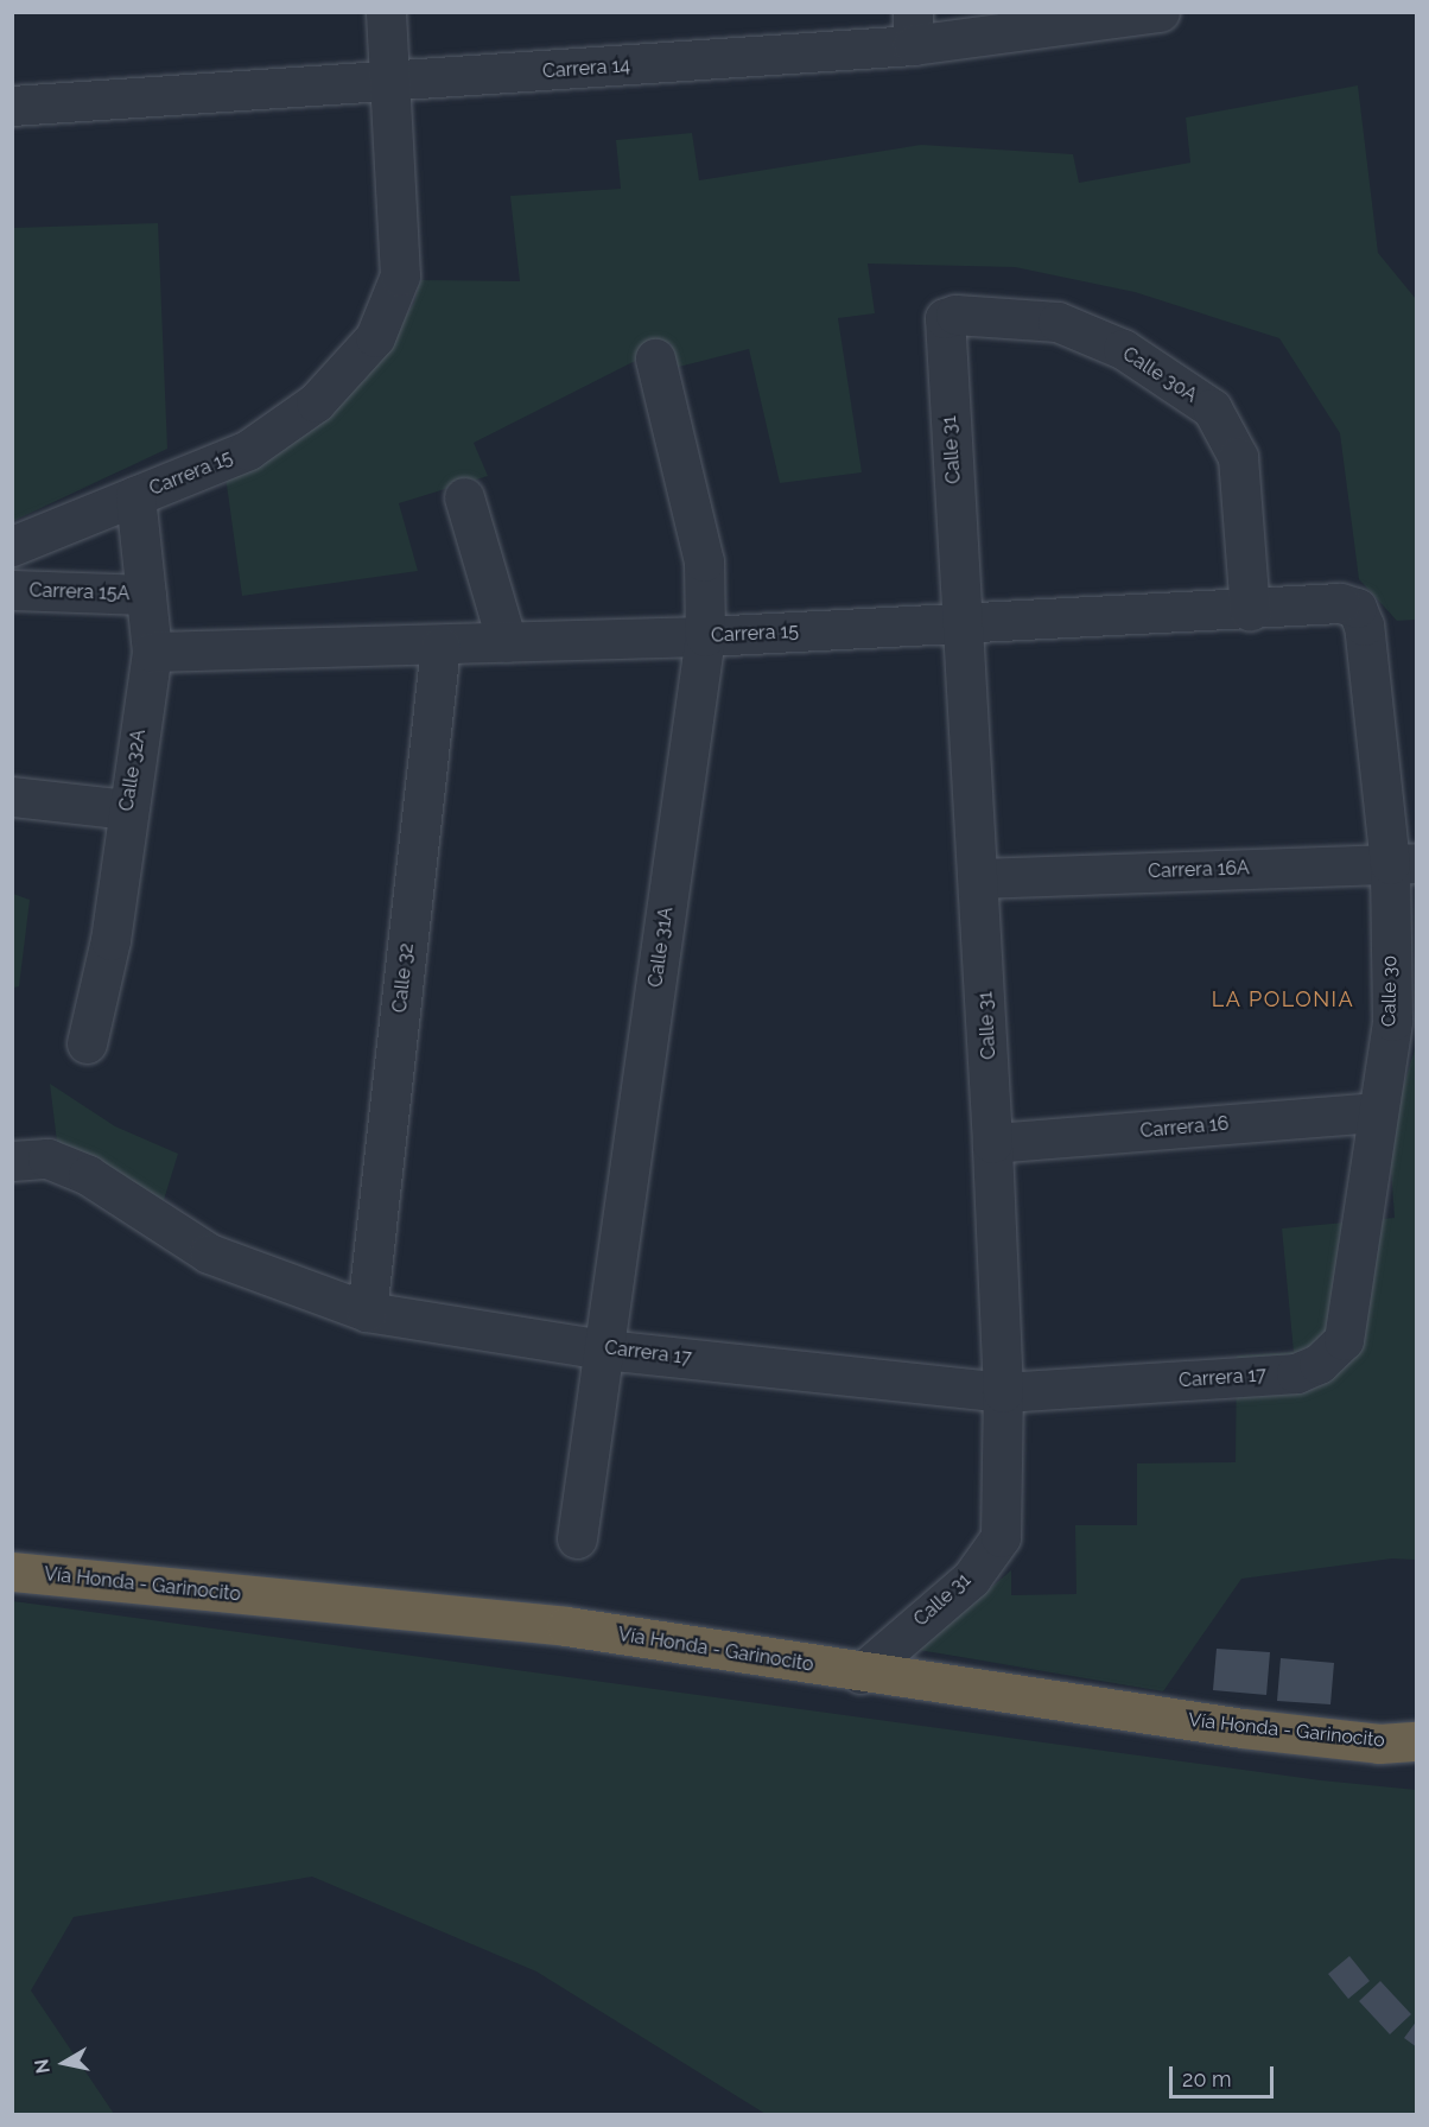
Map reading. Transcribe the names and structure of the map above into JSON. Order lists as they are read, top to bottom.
{
  "streets": {
    "highway": ["Vía Honda - Garinocito"],
    "street": [
      "Carrera 14",
      "Calle 30A",
      "Calle 31",
      "Carrera 15",
      "Carrera 15A",
      "Calle 32A",
      "Carrera 16A",
      "Calle 31A",
      "Calle 32",
      "Calle 30",
      "Carrera 16",
      "Carrera 17"
    ]
  },
  "crossings": [
    ["Carrera 14", "Carrera 15"],
    ["Calle 30A", "Calle 31"],
    ["Calle 30A", "Carrera 15"],
    ["Calle 31", "Carrera 15"],
    ["Calle 31", "Carrera 16A"],
    ["Calle 31", "Carrera 16"],
    ["Calle 31", "Carrera 17"],
    ["Calle 31", "Vía Honda - Garinocito"],
    ["Carrera 15", "Calle 32A"],
    ["Carrera 15", "Calle 31A"],
    ["Carrera 15", "Calle 32"],
    ["Carrera 15", "Calle 30"],
    ["Carrera 15A", "Calle 32A"],
    ["Carrera 16A", "Calle 30"],
    ["Calle 31A", "Carrera 17"],
    ["Calle 32", "Carrera 17"],
    ["Calle 30", "Carrera 16"],
    ["Calle 30", "Carrera 17"]
  ],
  "districts": ["LA POLONIA"],
  "scale_bar": "20 m",
  "north": "left"
}
